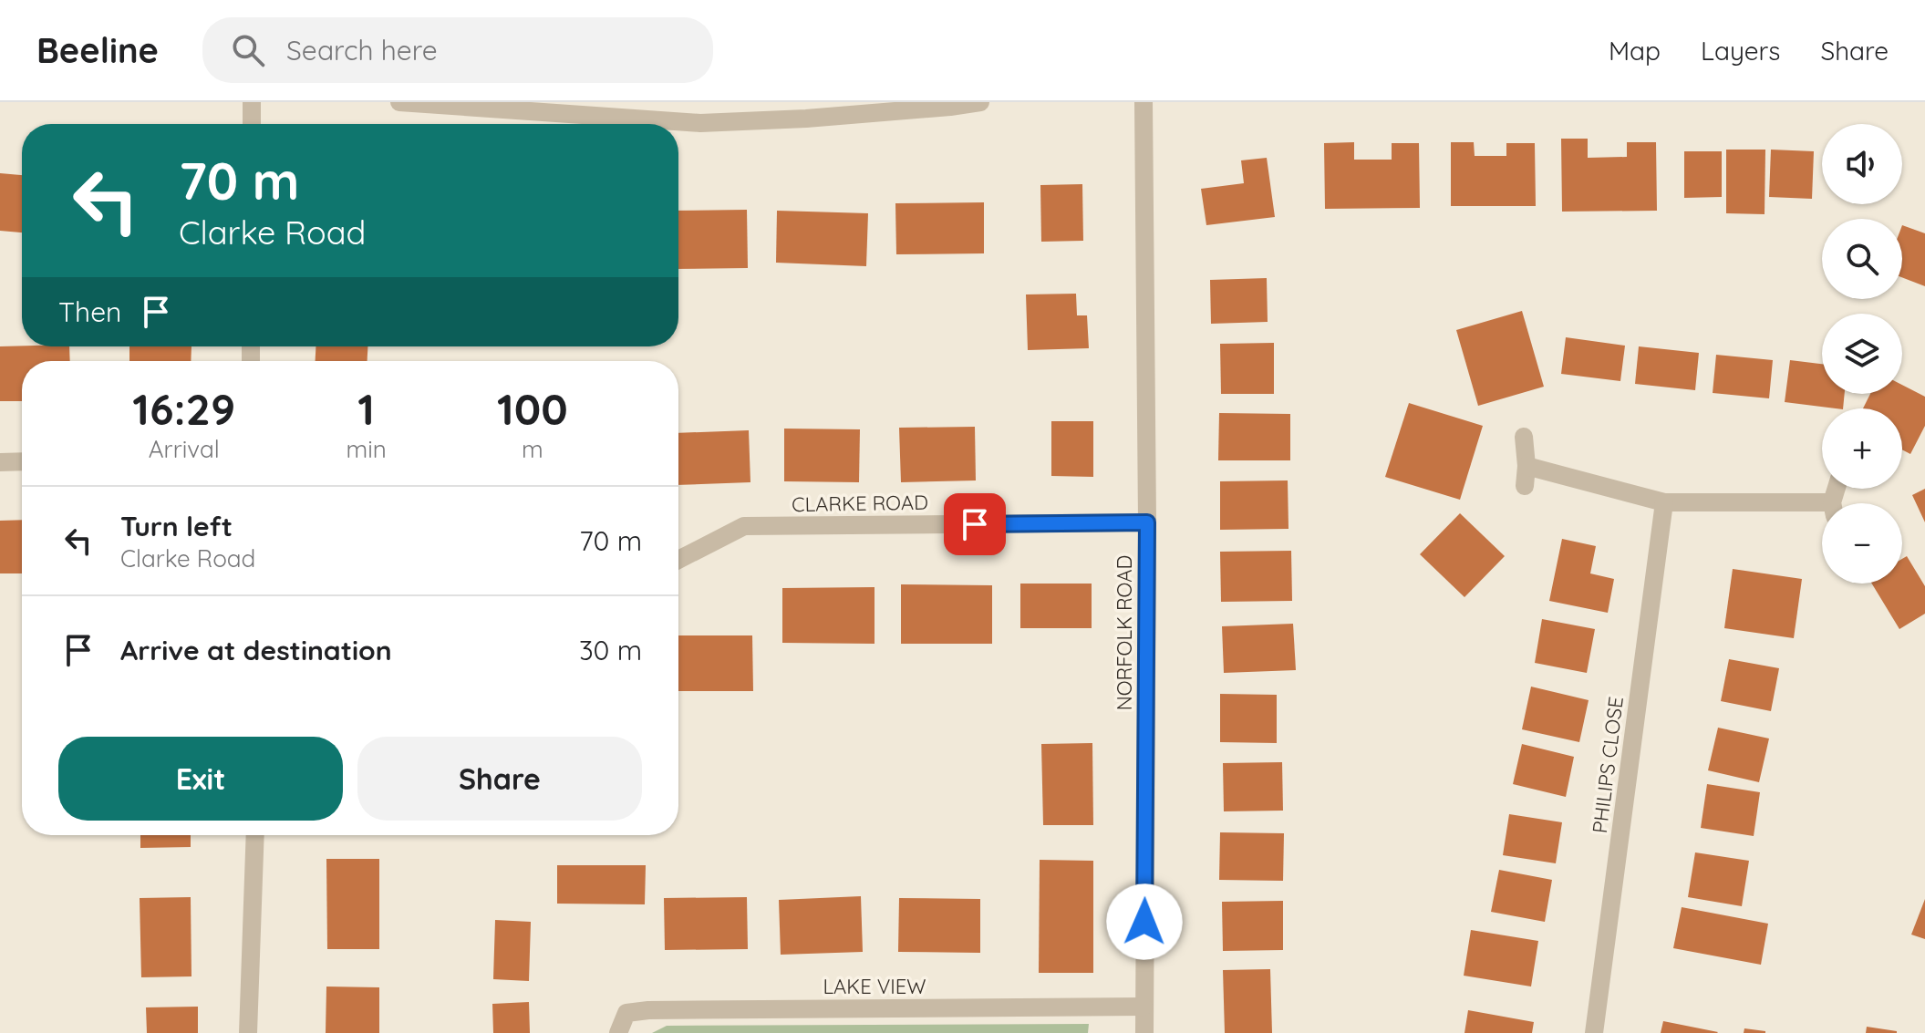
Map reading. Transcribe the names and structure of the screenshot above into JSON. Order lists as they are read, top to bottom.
{
  "streets": {
    "street": [
      "CLARKE ROAD",
      "NORFOLK ROAD",
      "PHILIPS CLOSE",
      "LAKE VIEW"
    ]
  },
  "crossings": [
    ["CLARKE ROAD", "NORFOLK ROAD"],
    ["NORFOLK ROAD", "LAKE VIEW"]
  ],
  "page": {
    "header": "Beeline",
    "search": "Search here",
    "nav": ["Map", "Layers", "Share"],
    "map_buttons": ["+", "−"],
    "turn": ["70 m", "Clarke Road"],
    "then": "Then",
    "eta": [
      "16:29",
      "Arrival",
      "1",
      "min",
      "100",
      "m"
    ],
    "list": [
      {
        "name": "Turn left",
        "note": "Clarke Road",
        "value": "70 m"
      },
      {
        "name": "Arrive at destination",
        "value": "30 m"
      }
    ],
    "buttons": ["Exit", "Share"]
  }
}
